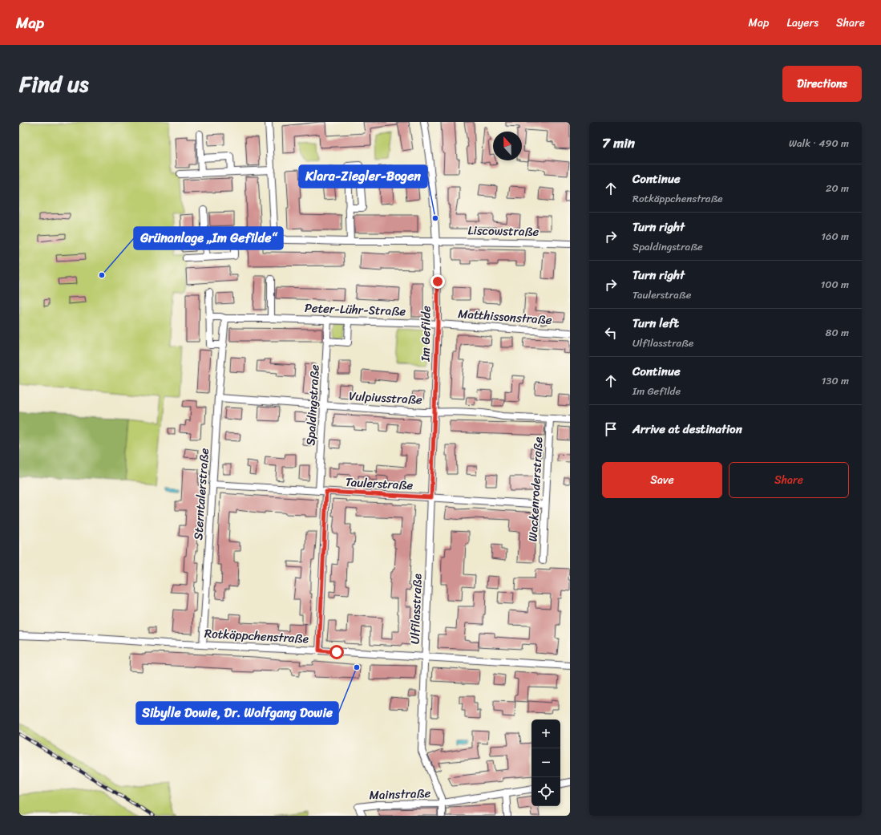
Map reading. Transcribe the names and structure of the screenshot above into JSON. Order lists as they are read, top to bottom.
{
  "streets": {
    "street": [
      "Liscowstraße",
      "Peter-Lühr-Straße",
      "Matthissonstraße",
      "Im Gefilde",
      "Vulpiusstraße",
      "Spaldingstraße",
      "Taulerstraße",
      "Wackenroderstraße",
      "Sterntalerstraße",
      "Ulfilasstraße",
      "Rotkäppchenstraße",
      "Mainstraße"
    ]
  },
  "crossings": [
    ["Liscowstraße", "Im Gefilde"],
    ["Peter-Lühr-Straße", "Matthissonstraße"],
    ["Peter-Lühr-Straße", "Im Gefilde"],
    ["Peter-Lühr-Straße", "Spaldingstraße"],
    ["Peter-Lühr-Straße", "Sterntalerstraße"],
    ["Matthissonstraße", "Im Gefilde"],
    ["Im Gefilde", "Vulpiusstraße"],
    ["Im Gefilde", "Ulfilasstraße"],
    ["Vulpiusstraße", "Spaldingstraße"],
    ["Vulpiusstraße", "Wackenroderstraße"],
    ["Vulpiusstraße", "Sterntalerstraße"],
    ["Vulpiusstraße", "Ulfilasstraße"],
    ["Spaldingstraße", "Taulerstraße"],
    ["Taulerstraße", "Wackenroderstraße"],
    ["Taulerstraße", "Sterntalerstraße"],
    ["Taulerstraße", "Ulfilasstraße"],
    ["Sterntalerstraße", "Rotkäppchenstraße"],
    ["Ulfilasstraße", "Rotkäppchenstraße"],
    ["Ulfilasstraße", "Mainstraße"]
  ],
  "places": ["Klara-Ziegler-Bogen", "Grünanlage „Im Gefilde“", "Sibylle Dowie, Dr. Wolfgang Dowie"],
  "north": "top",
  "page": {
    "header": "Map",
    "nav": ["Map", "Layers", "Share"],
    "title": "Find us",
    "buttons": [
      "Directions",
      ["Save", "Share"]
    ],
    "heading": ["7 min", "Walk · 490 m"],
    "list": [
      ["Continue", "Rotkäppchenstraße", "20 m"],
      ["Turn right", "Spaldingstraße", "160 m"],
      ["Turn right", "Taulerstraße", "100 m"],
      ["Turn left", "Ulfilasstraße", "80 m"],
      ["Continue", "Im Gefilde", "130 m"],
      "Arrive at destination"
    ],
    "map_buttons": ["+", "−"]
  }
}
